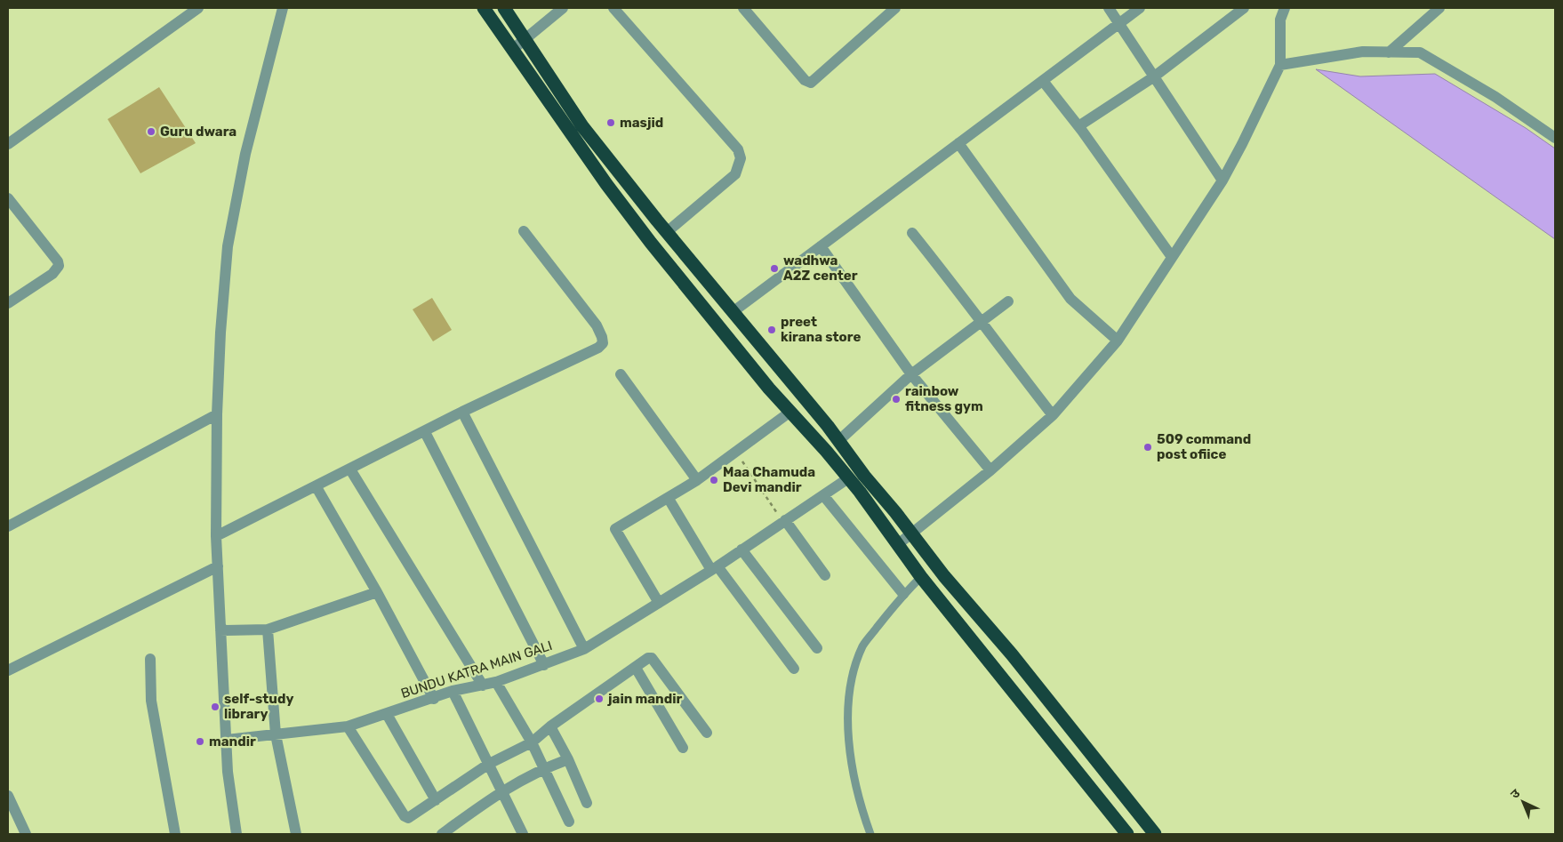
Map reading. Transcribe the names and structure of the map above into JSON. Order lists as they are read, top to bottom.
{
  "streets": {
    "street": ["BUNDU KATRA MAIN GALI"]
  },
  "places": [
    "masjid",
    "Guru dwara",
    "wadhwa A2Z center",
    "preet kirana store",
    "rainbow fitness gym",
    "509 command post ofiice",
    "Maa Chamuda Devi mandir",
    "jain mandir",
    "self-study library",
    "mandir"
  ],
  "north": "top left"
}
